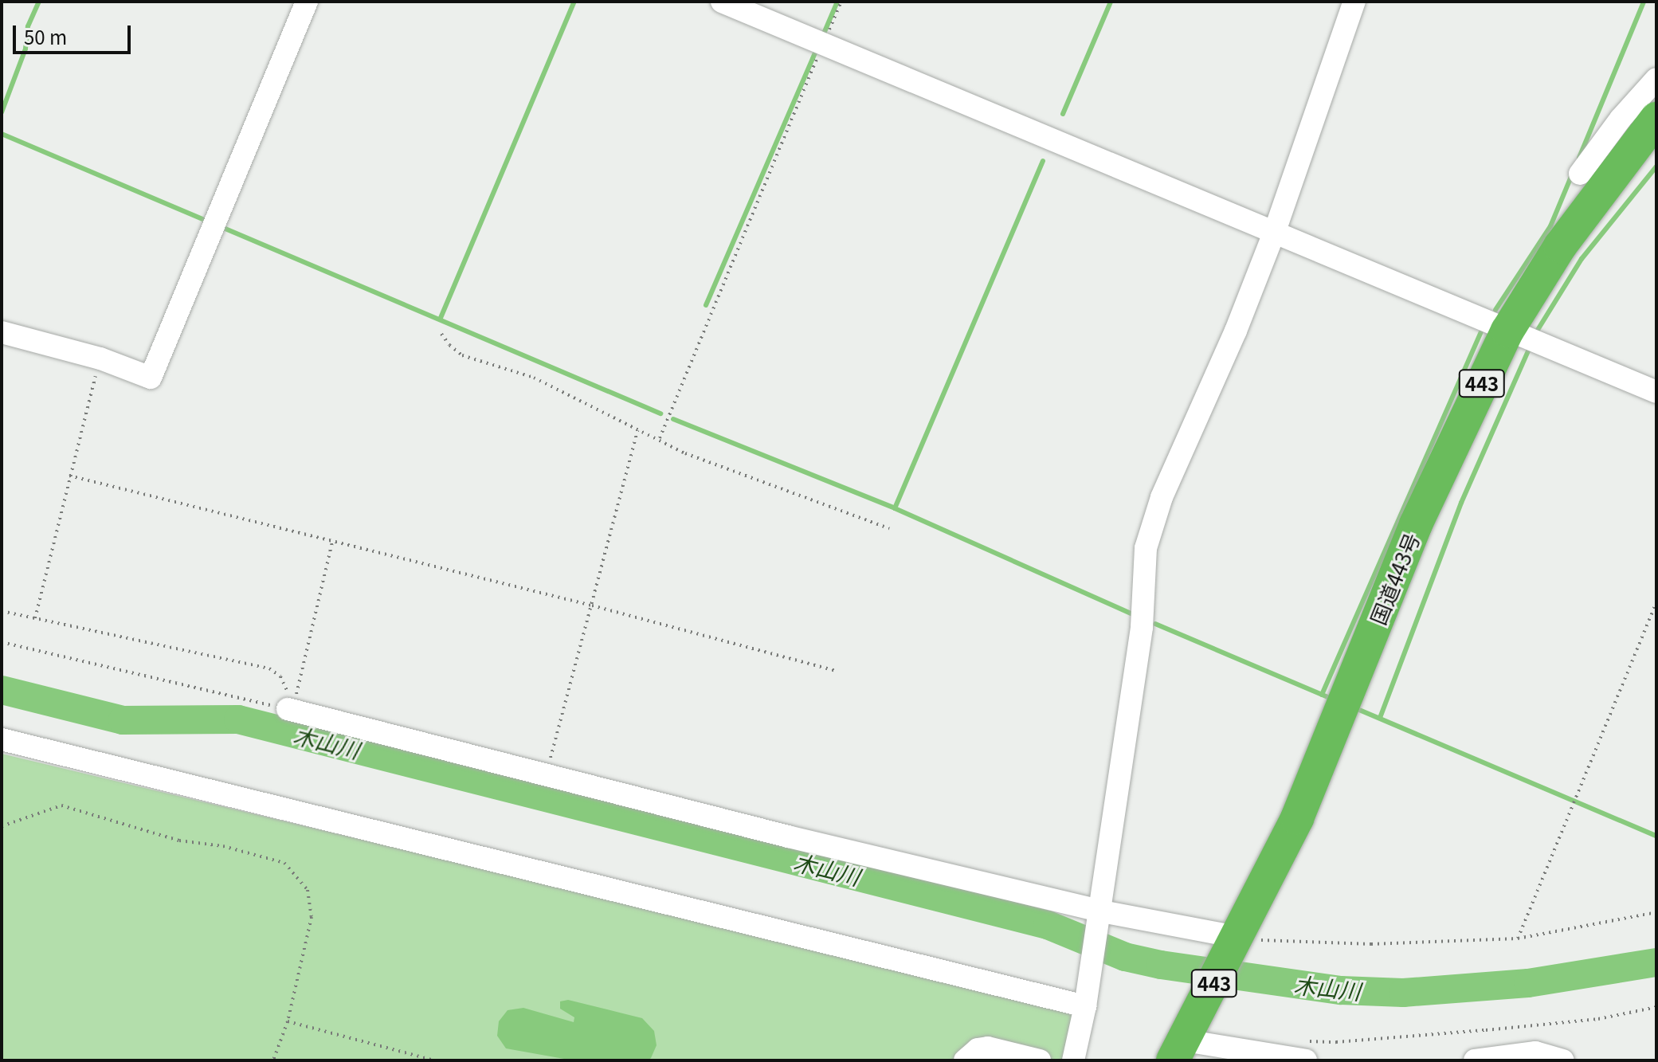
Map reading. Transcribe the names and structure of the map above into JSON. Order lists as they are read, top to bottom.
{
  "streets": {
    "highway": ["443", "国道443号"]
  },
  "water": ["木山川"],
  "scale_bar": "50 m"
}
